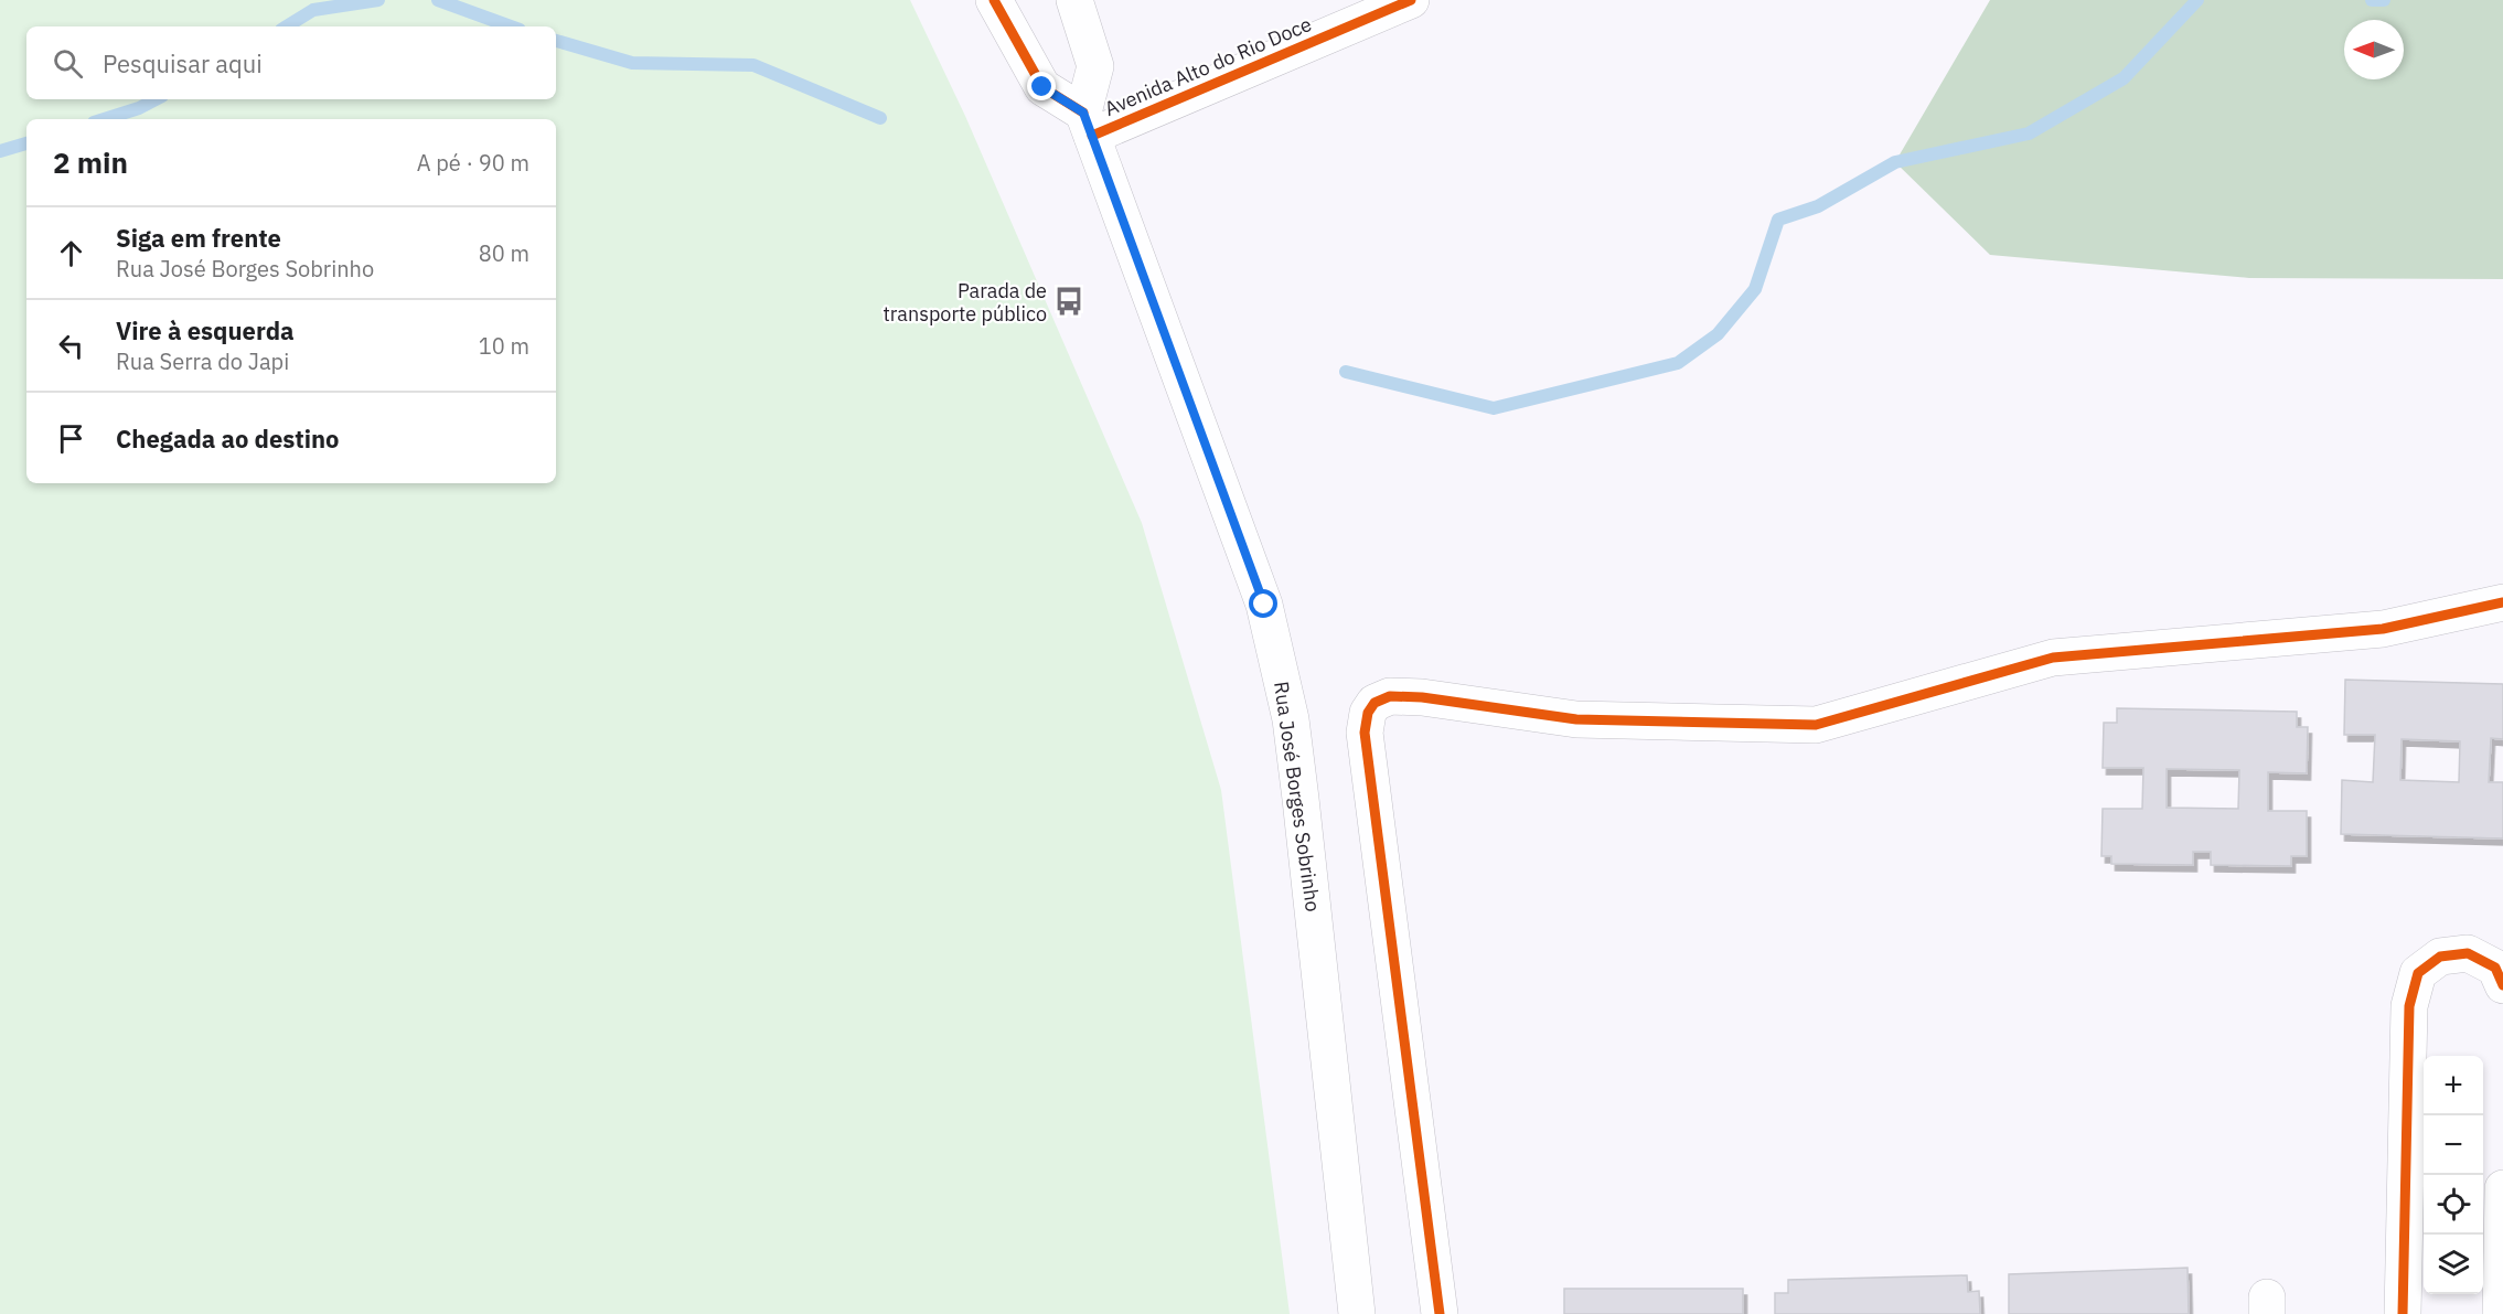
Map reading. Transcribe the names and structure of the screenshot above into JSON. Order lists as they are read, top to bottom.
{
  "streets": {
    "street": ["Avenida Alto do Rio Doce", "Rua José Borges Sobrinho"]
  },
  "crossings": [
    ["Avenida Alto do Rio Doce", "Rua José Borges Sobrinho"]
  ],
  "places": {
    "bus stop": ["Parada de transporte público"]
  },
  "north": "left",
  "page": {
    "search": "Pesquisar aqui",
    "heading": ["2 min", "A pé · 90 m"],
    "list": [
      ["Siga em frente", "Rua José Borges Sobrinho", "80 m"],
      ["Vire à esquerda", "Rua Serra do Japi", "10 m"],
      "Chegada ao destino"
    ],
    "map_buttons": ["+", "−"]
  }
}
